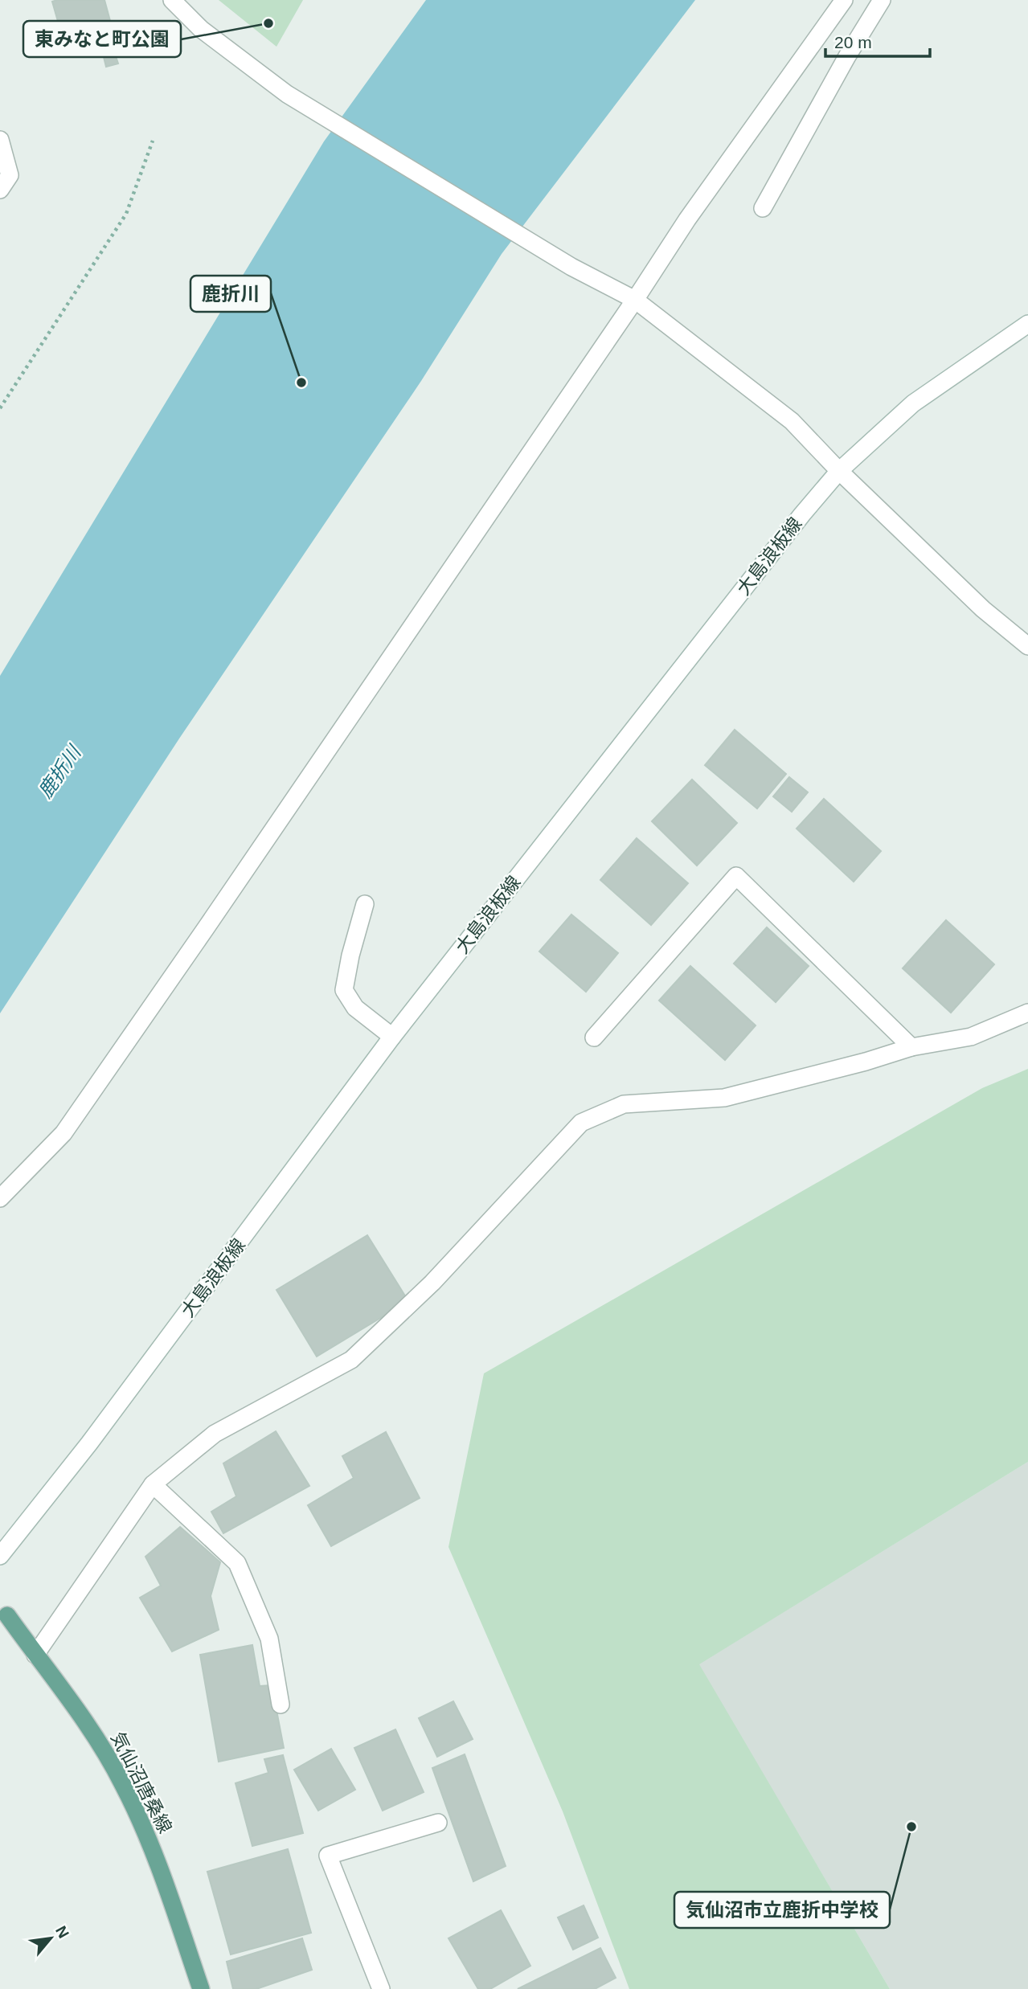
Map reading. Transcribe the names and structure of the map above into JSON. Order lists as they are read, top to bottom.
{
  "streets": {
    "main road": ["気仙沼唐桑線"],
    "street": ["大島浪板線"]
  },
  "water": ["鹿折川"],
  "places": ["東みなと町公園", "鹿折川", "気仙沼市立鹿折中学校"],
  "scale_bar": "20 m",
  "north": "top right"
}
